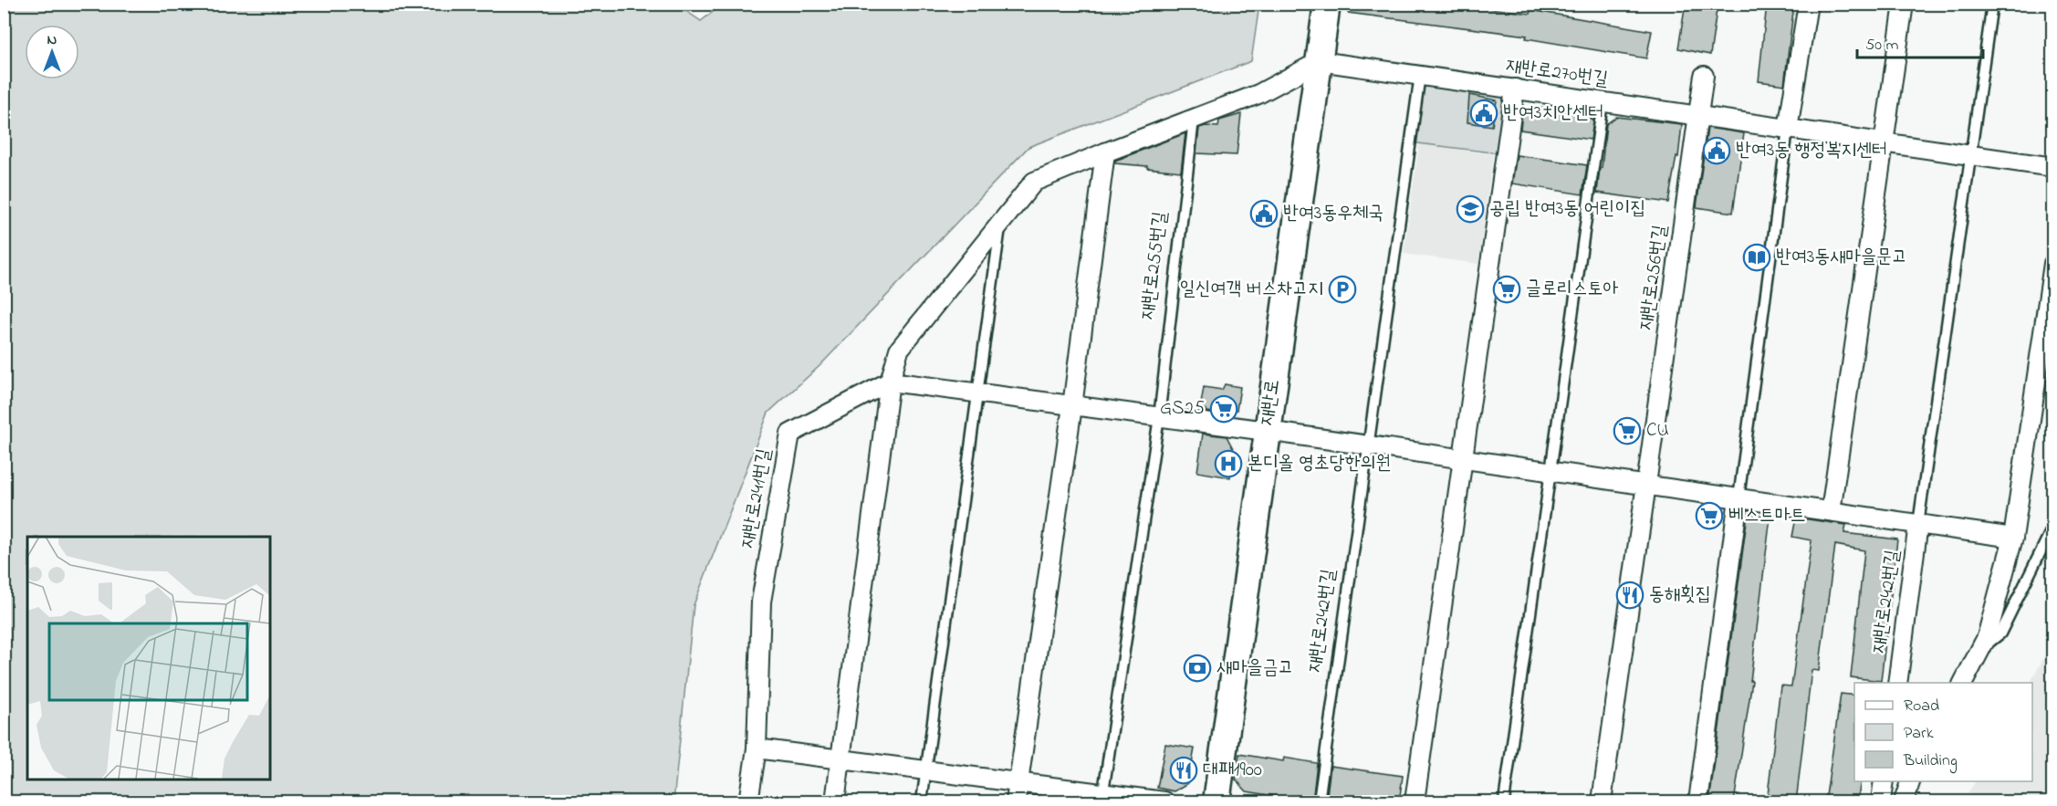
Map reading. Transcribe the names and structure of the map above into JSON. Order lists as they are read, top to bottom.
{
  "streets": {
    "main road": ["재반로"],
    "street": [
      "재반로270번길",
      "재반로256번길",
      "재반로241번길",
      "재반로242번길"
    ],
    "lane": ["재반로255번길"]
  },
  "crossings": [
    ["재반로270번길", "재반로256번길"],
    ["재반로270번길", "재반로"]
  ],
  "places": {
    "public building": ["반여3치안센터", "반여3동 행정복지센터", "반여3동우체국"],
    "school or university": ["공립 반여3동 어린이집"],
    "library": ["반여3동새마을문고"],
    "parking": ["일신여객 버스차고지"],
    "supermarket": [
      "글로리스토아",
      "GS25",
      "CU",
      "베스트마트"
    ],
    "hospital": ["본디올 영초당한의원"],
    "restaurant": ["동해횟집", "대패1900"],
    "bank": ["새마을금고"]
  },
  "legend": ["Road", "Park", "Building"],
  "scale_bar": "50 m",
  "north": "top"
}
